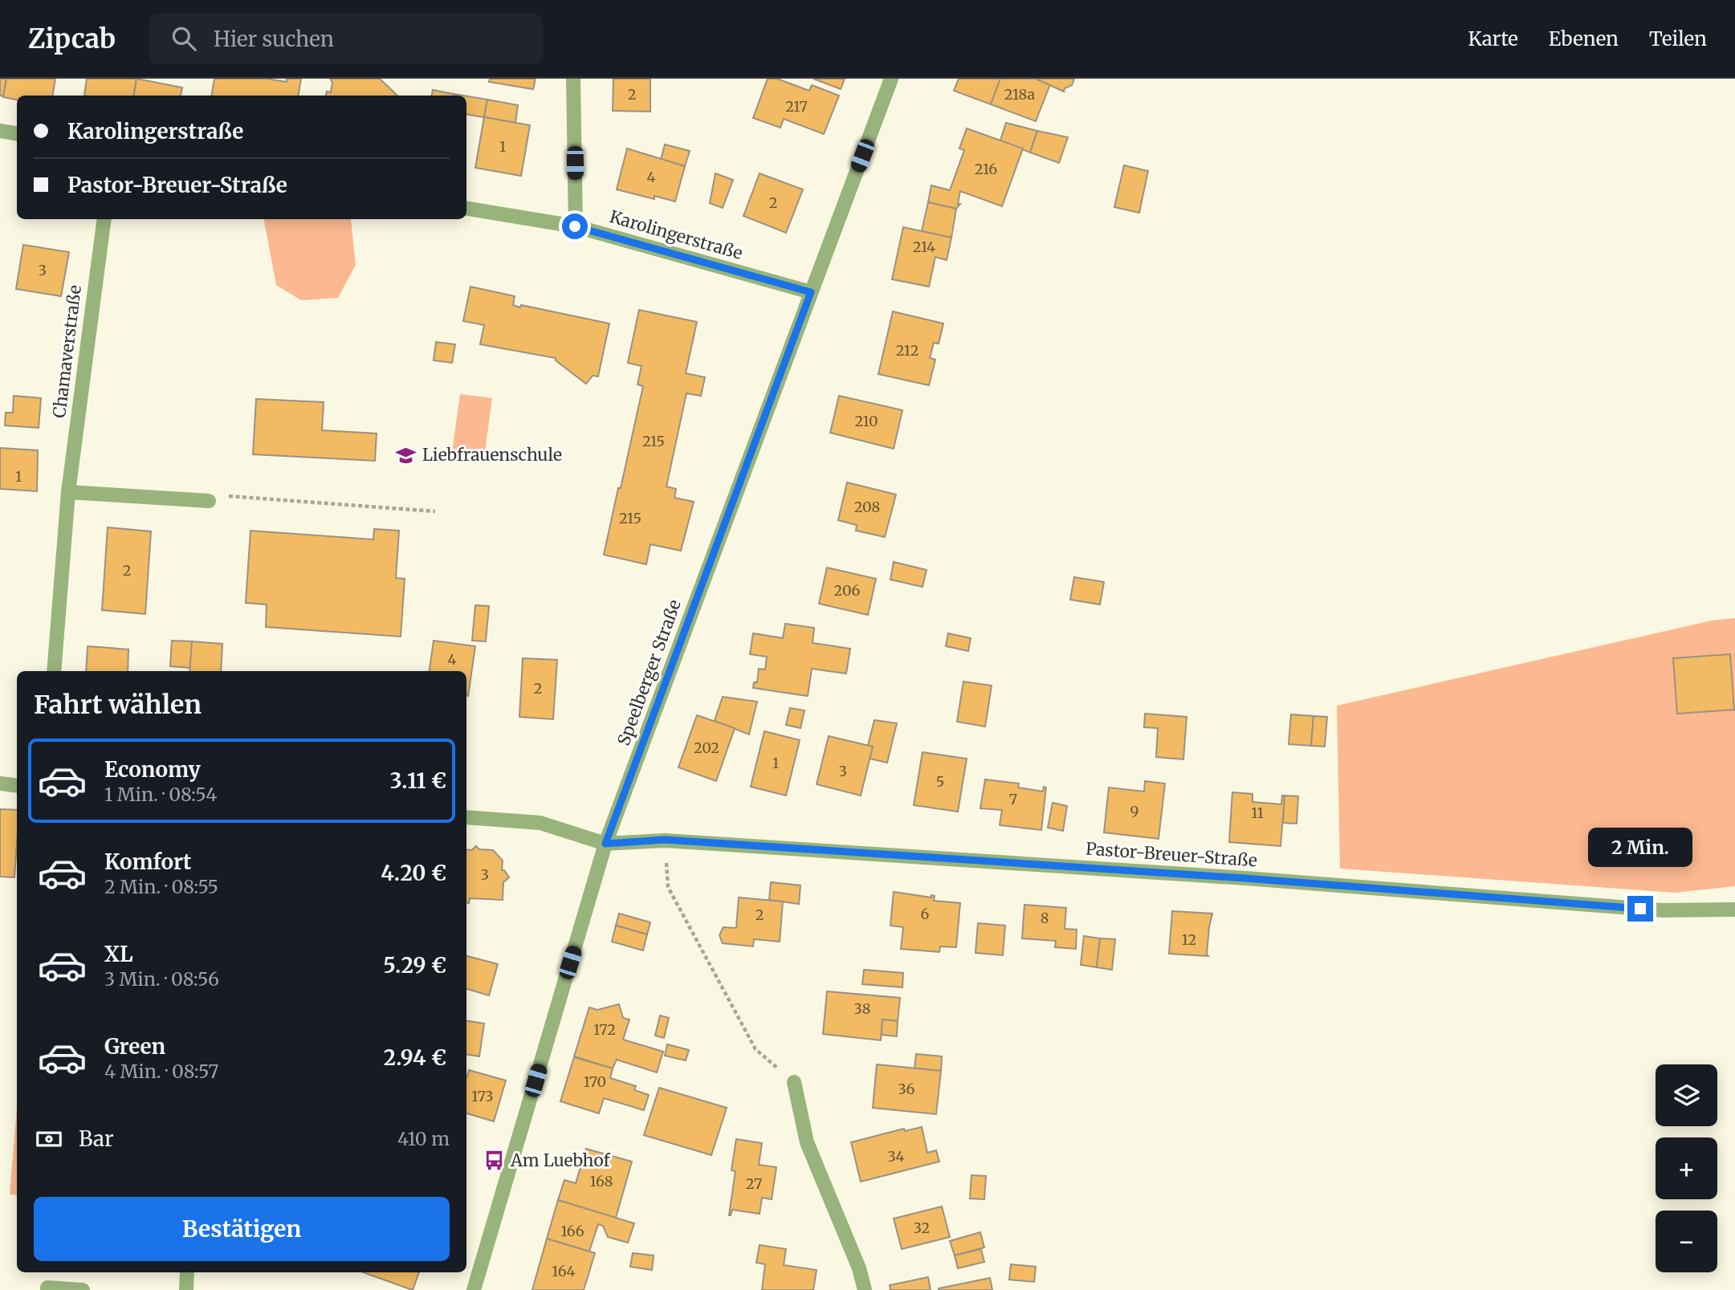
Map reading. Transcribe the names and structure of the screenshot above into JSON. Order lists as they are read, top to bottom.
{
  "streets": {
    "street": [
      "Karolingerstraße",
      "Chamaverstraße",
      "Speelberger Straße",
      "Pastor-Breuer-Straße"
    ]
  },
  "crossings": [
    ["Karolingerstraße", "Speelberger Straße"],
    ["Speelberger Straße", "Pastor-Breuer-Straße"]
  ],
  "places": {
    "school or university": ["Liebfrauenschule"],
    "bus stop": ["Am Luebhof"]
  },
  "house_numbers": [
    "2",
    "218a",
    "217",
    "1",
    "216",
    "4",
    "2",
    "214",
    "3",
    "212",
    "210",
    "215",
    "1",
    "208",
    "215",
    "2",
    "206",
    "4",
    "2",
    "202",
    "1",
    "3",
    "5",
    "7",
    "9",
    "11",
    "3",
    "6",
    "2",
    "8",
    "12",
    "38",
    "172",
    "170",
    "36",
    "173",
    "34",
    "168",
    "27",
    "32",
    "166",
    "164"
  ],
  "page": {
    "header": "Zipcab",
    "search": "Hier suchen",
    "nav": ["Karte", "Ebenen", "Teilen"],
    "banner": ["Karolingerstraße", "Pastor-Breuer-Straße"],
    "heading": "Fahrt wählen",
    "list": [
      {
        "name": "Economy",
        "note": "1 Min. · 08:54",
        "value": "3.11 €"
      },
      {
        "name": "Komfort",
        "note": "2 Min. · 08:55",
        "value": "4.20 €"
      },
      {
        "name": "XL",
        "note": "3 Min. · 08:56",
        "value": "5.29 €"
      },
      {
        "name": "Green",
        "note": "4 Min. · 08:57",
        "value": "2.94 €"
      }
    ],
    "bubble": "2 Min.",
    "map_buttons": ["+", "−"],
    "pay": ["Bar", "410 m"],
    "buttons": "Bestätigen"
  }
}
